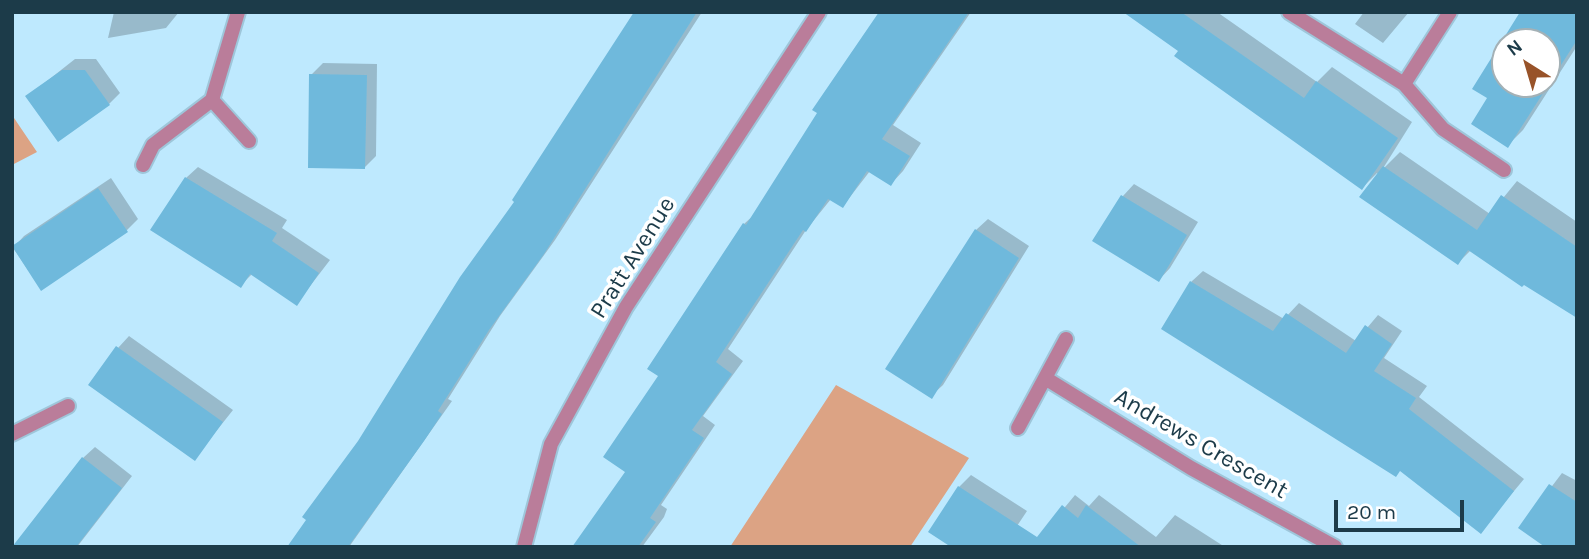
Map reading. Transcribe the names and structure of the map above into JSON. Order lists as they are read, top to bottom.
{
  "streets": {
    "street": ["Pratt Avenue", "Andrews Crescent"]
  },
  "scale_bar": "20 m",
  "north": "top left"
}
